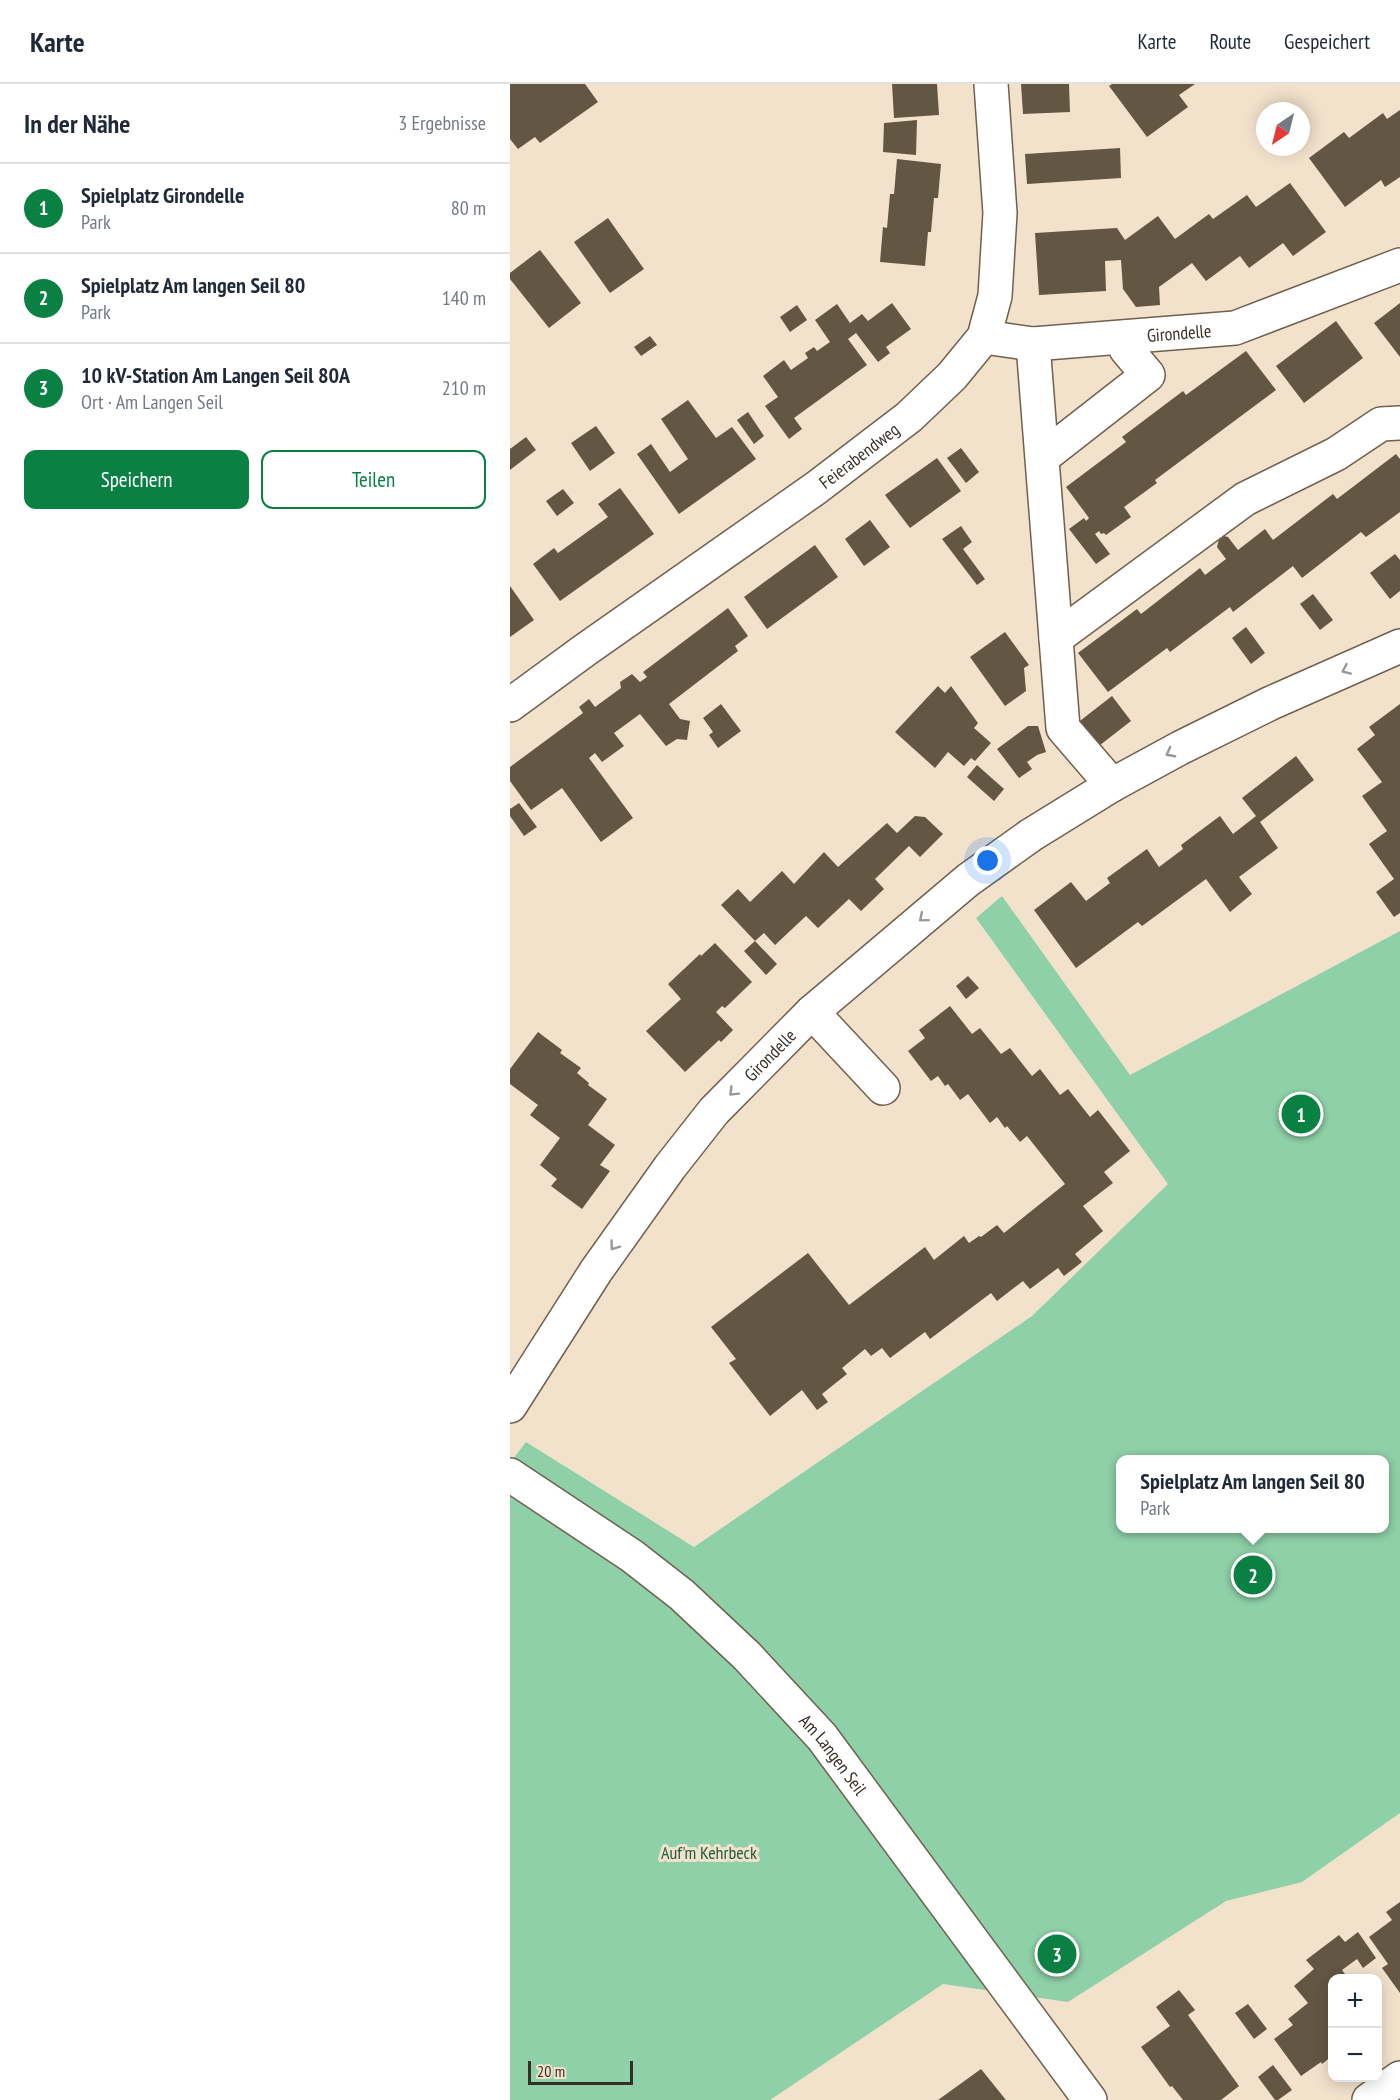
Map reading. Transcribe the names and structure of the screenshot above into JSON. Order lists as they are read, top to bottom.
{
  "streets": {
    "street": ["Girondelle", "Feierabendweg", "Am Langen Seil"]
  },
  "one_way": ["Girondelle"],
  "parks": ["Auf'm Kehrbeck"],
  "scale_bar": "20 m",
  "north": "bottom left",
  "page": {
    "header": "Karte",
    "nav": ["Karte", "Route", "Gespeichert"],
    "heading": ["In der Nähe", "3 Ergebnisse"],
    "list": [
      {
        "mark": "1",
        "name": "Spielplatz Girondelle",
        "note": "Park",
        "value": "80 m"
      },
      {
        "mark": "2",
        "name": "Spielplatz Am langen Seil 80",
        "note": "Park",
        "value": "140 m"
      },
      {
        "mark": "3",
        "name": "10 kV-Station Am Langen Seil 80A",
        "note": "Ort · Am Langen Seil",
        "value": "210 m"
      }
    ],
    "buttons": ["Speichern", "Teilen"],
    "pins": ["1", "2", "3"],
    "popup": ["Spielplatz Am langen Seil 80", "Park"],
    "map_buttons": ["+", "−"],
    "scale": "20 m"
  }
}
